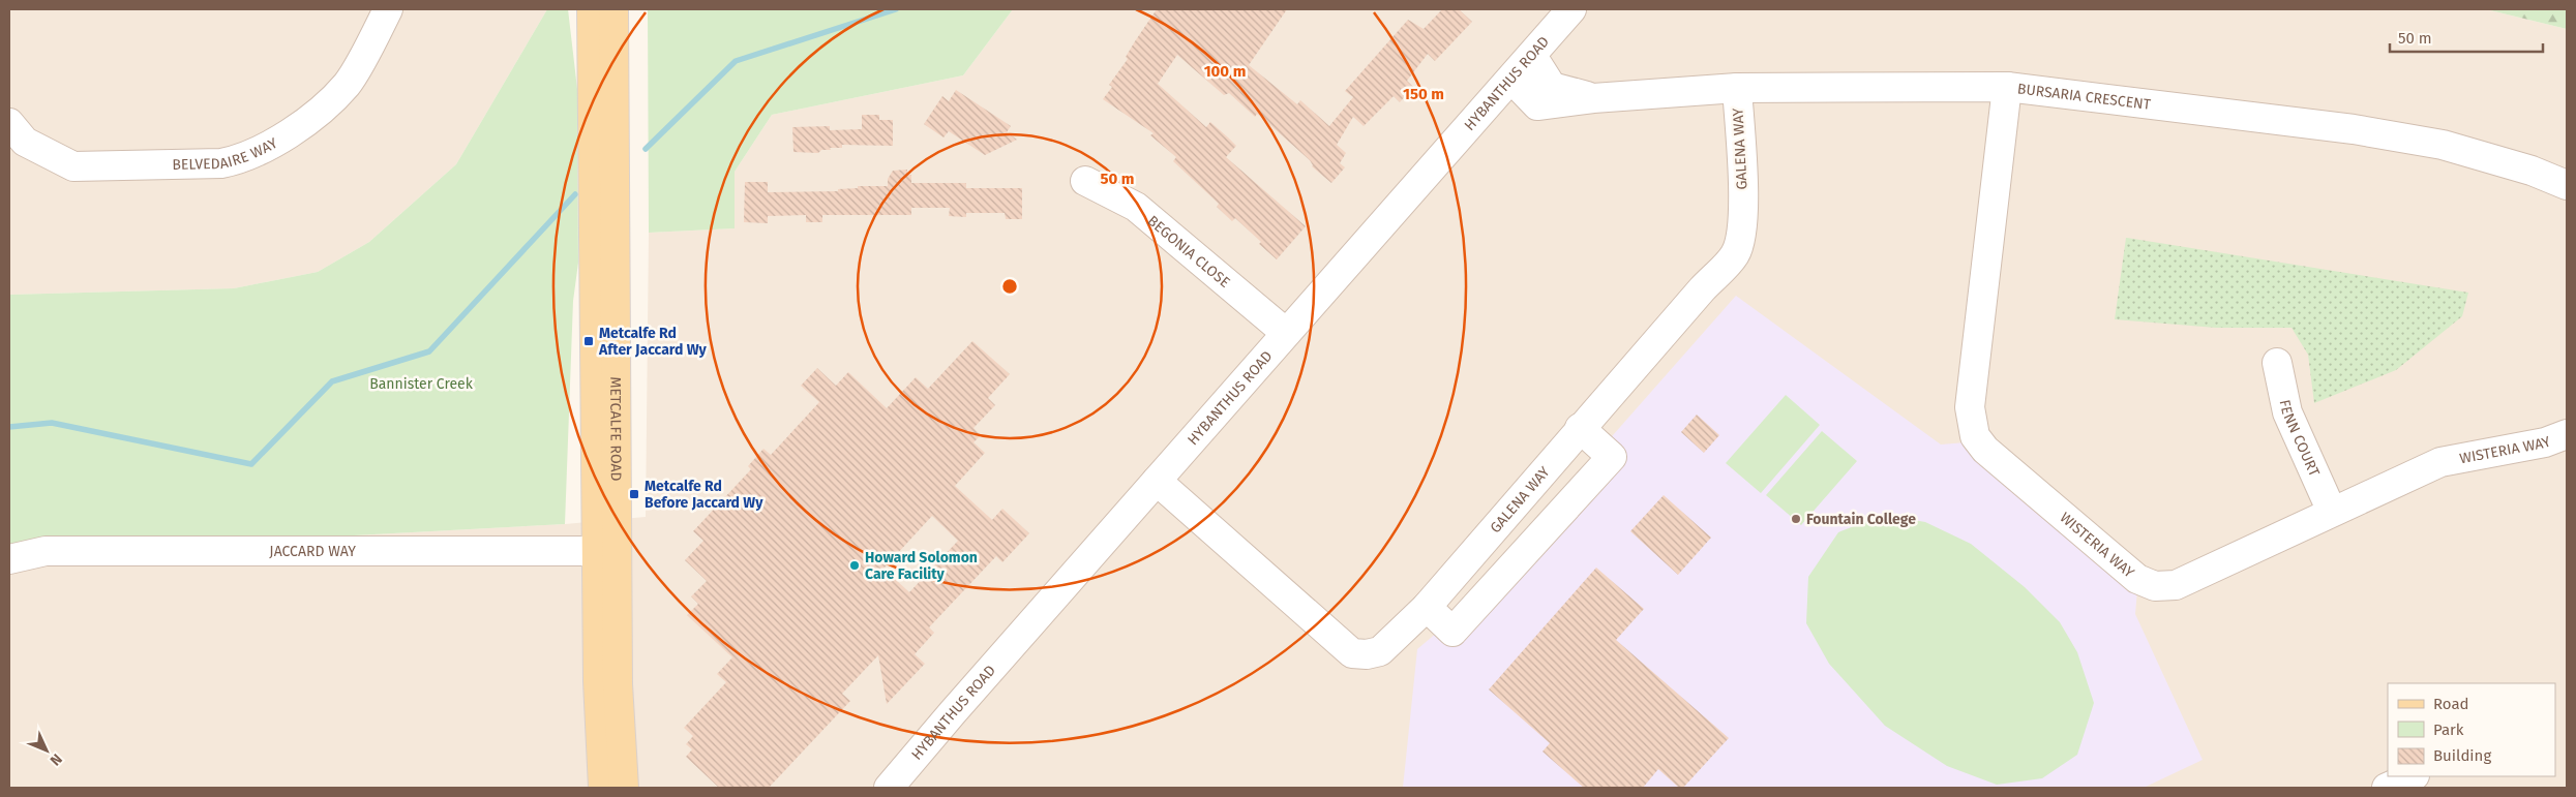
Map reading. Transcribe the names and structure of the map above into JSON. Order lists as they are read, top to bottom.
{
  "streets": {
    "main road": ["METCALFE ROAD"],
    "street": [
      "HYBANTHUS ROAD",
      "BURSARIA CRESCENT",
      "GALENA WAY",
      "BELVEDAIRE WAY",
      "BEGONIA CLOSE",
      "FENN COURT",
      "WISTERIA WAY",
      "JACCARD WAY"
    ]
  },
  "crossings": [
    ["HYBANTHUS ROAD", "BURSARIA CRESCENT"],
    ["HYBANTHUS ROAD", "GALENA WAY"],
    ["HYBANTHUS ROAD", "BEGONIA CLOSE"],
    ["BURSARIA CRESCENT", "GALENA WAY"],
    ["BURSARIA CRESCENT", "WISTERIA WAY"],
    ["METCALFE ROAD", "JACCARD WAY"],
    ["FENN COURT", "WISTERIA WAY"]
  ],
  "parks": ["Bannister Creek"],
  "places": {
    "transit": ["Metcalfe Rd After Jaccard Wy", "Metcalfe Rd Before Jaccard Wy"],
    "other": ["Fountain College", "Howard Solomon Care Facility"]
  },
  "legend": ["Road", "Park", "Building"],
  "scale_bar": "50 m",
  "north": "bottom right",
  "rings": ["100 m", "150 m", "50 m"]
}
